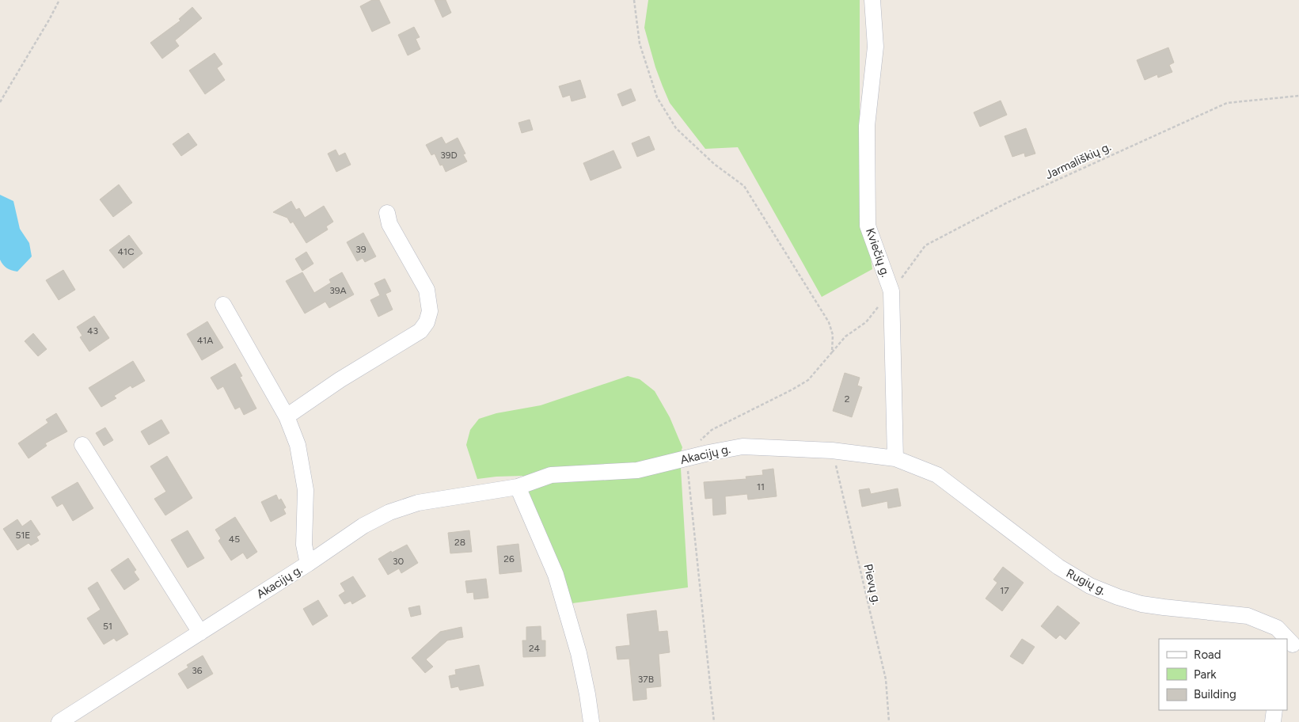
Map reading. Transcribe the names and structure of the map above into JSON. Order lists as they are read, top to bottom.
{
  "streets": {
    "street": ["Kviečių g.", "Akacijų g.", "Rugių g."],
    "path": ["Jarmališkių g.", "Pievų g."]
  },
  "crossings": [
    ["Jarmališkių g.", "Kviečių g."],
    ["Jarmališkių g.", "Akacijų g."],
    ["Kviečių g.", "Akacijų g."],
    ["Kviečių g.", "Rugių g."],
    ["Akacijų g.", "Rugių g."],
    ["Akacijų g.", "Pievų g."]
  ],
  "house_numbers": [
    "39D",
    "39",
    "41C",
    "39A",
    "43",
    "41A",
    "2",
    "11",
    "51E",
    "45",
    "28",
    "26",
    "30",
    "17",
    "51",
    "24",
    "36",
    "37B"
  ],
  "legend": ["Road", "Park", "Building"]
}
